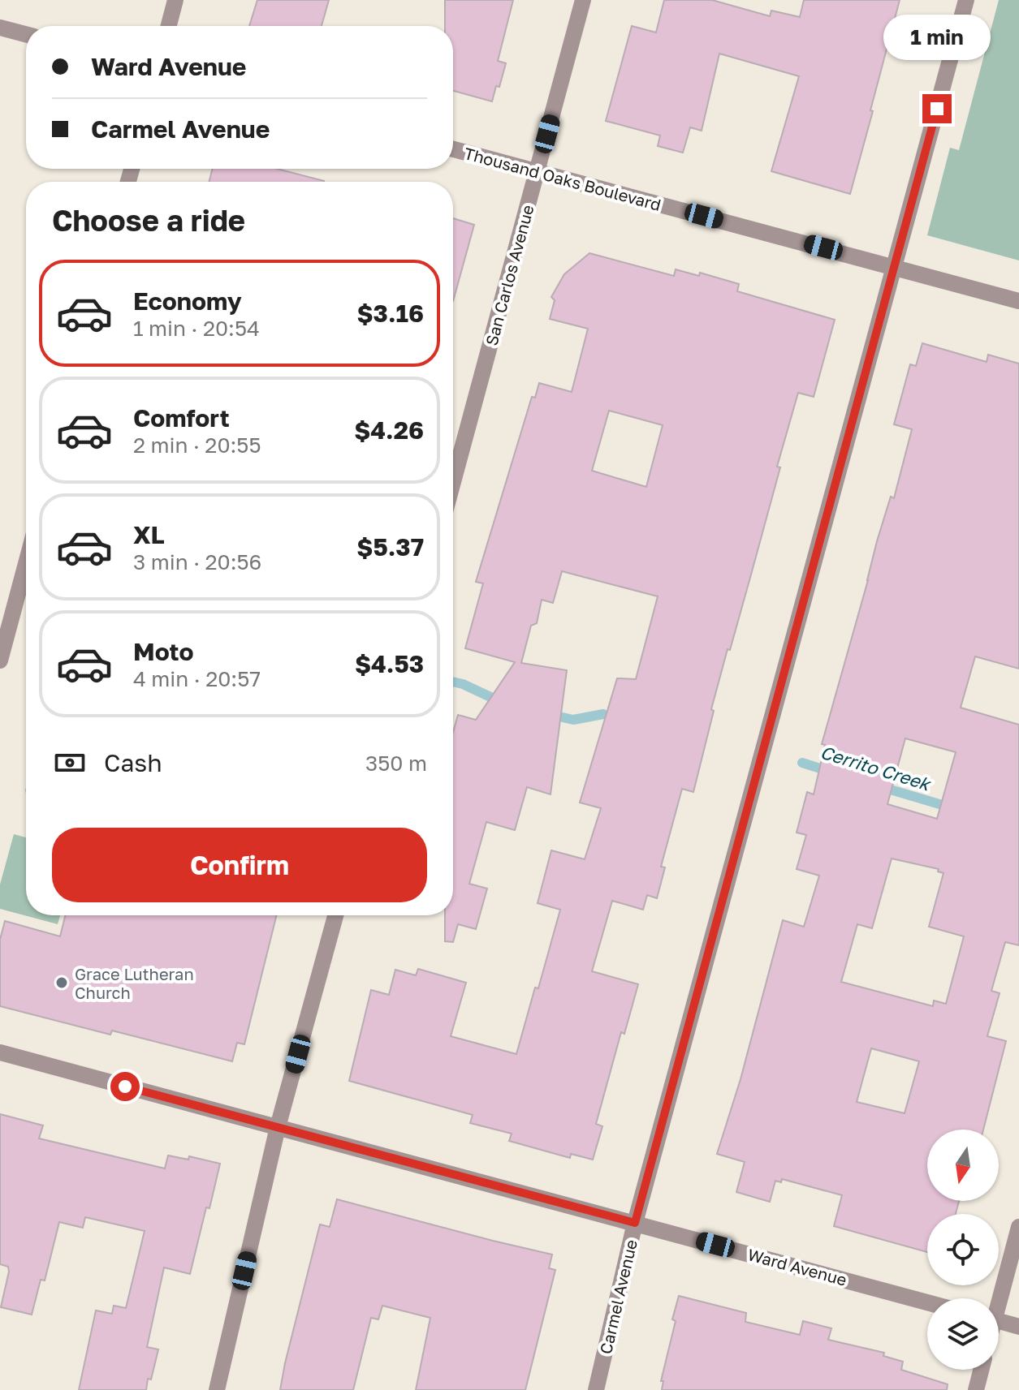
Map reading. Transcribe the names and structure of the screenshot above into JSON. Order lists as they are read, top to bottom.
{
  "streets": {
    "street": [
      "Thousand Oaks Boulevard",
      "San Carlos Avenue",
      "Ward Avenue",
      "Carmel Avenue"
    ]
  },
  "crossings": [
    ["Thousand Oaks Boulevard", "San Carlos Avenue"],
    ["Thousand Oaks Boulevard", "Carmel Avenue"],
    ["Ward Avenue", "Carmel Avenue"]
  ],
  "water": ["Cerrito Creek"],
  "places": ["Grace Lutheran Church"],
  "north": "bottom",
  "page": {
    "bubble": "1 min",
    "banner": ["Ward Avenue", "Carmel Avenue"],
    "heading": "Choose a ride",
    "list": [
      {
        "name": "Economy",
        "note": "1 min · 20:54",
        "value": "$3.16"
      },
      {
        "name": "Comfort",
        "note": "2 min · 20:55",
        "value": "$4.26"
      },
      {
        "name": "XL",
        "note": "3 min · 20:56",
        "value": "$5.37"
      },
      {
        "name": "Moto",
        "note": "4 min · 20:57",
        "value": "$4.53"
      }
    ],
    "pay": ["Cash", "350 m"],
    "buttons": "Confirm"
  }
}
